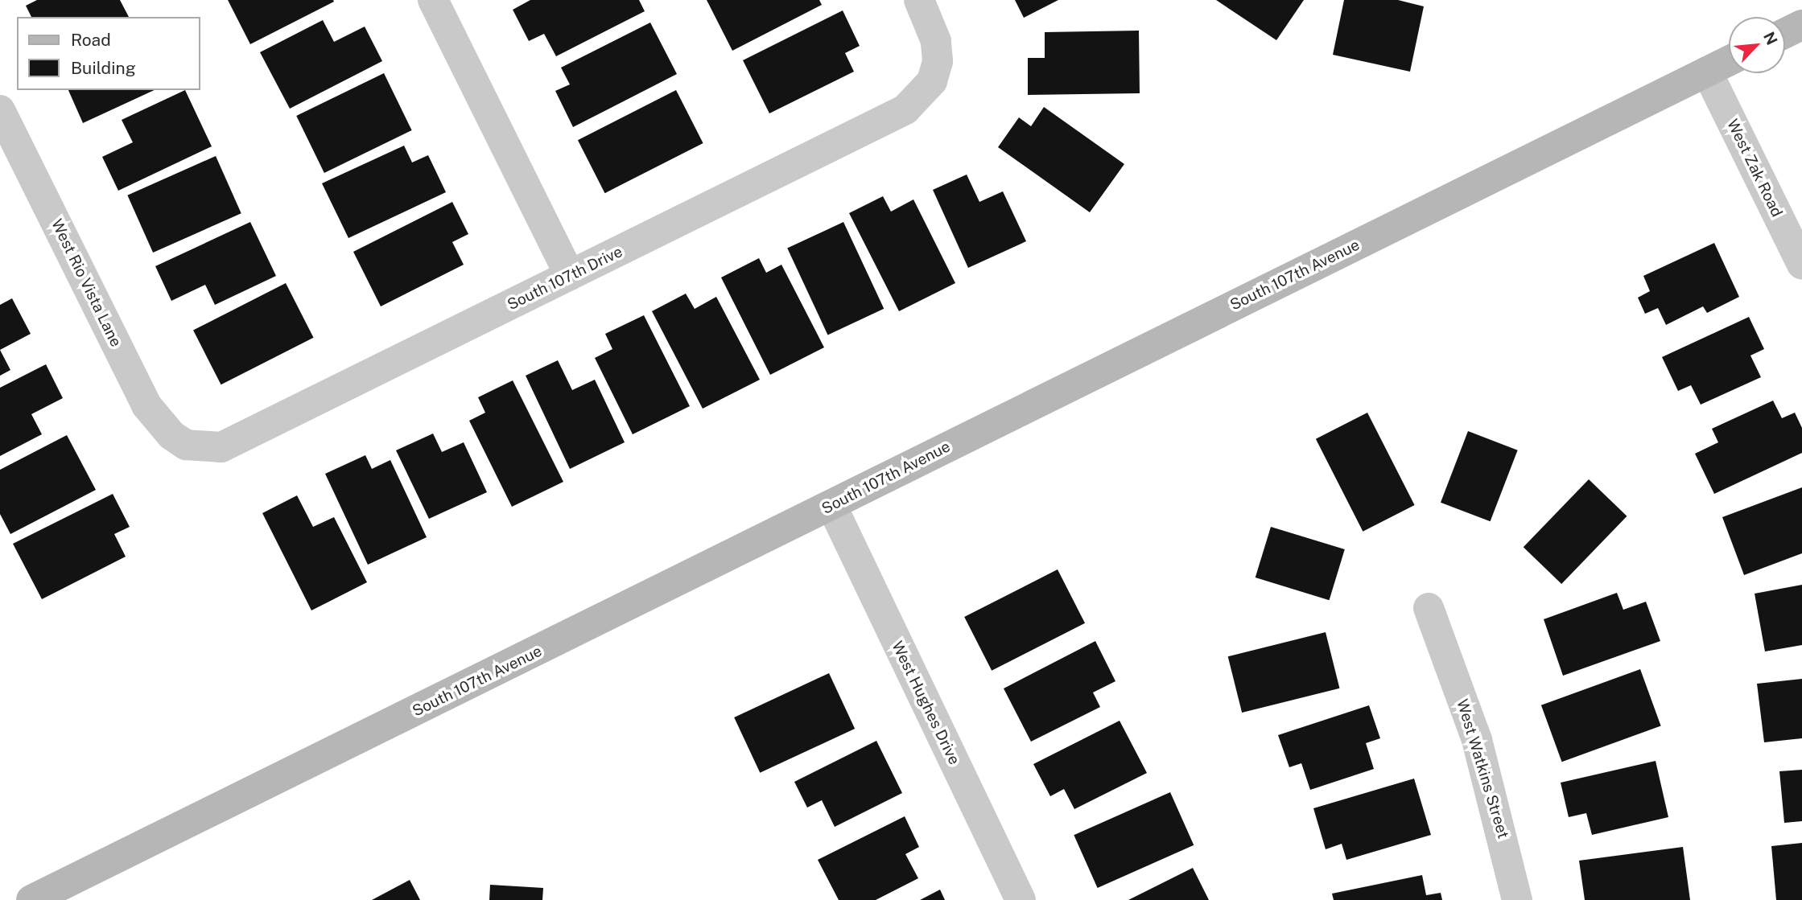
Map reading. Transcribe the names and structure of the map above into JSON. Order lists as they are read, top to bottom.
{
  "streets": {
    "main road": ["South 107th Avenue"],
    "street": [
      "West Zak Road",
      "South 107th Drive",
      "West Rio Vista Lane",
      "West Hughes Drive",
      "West Watkins Street"
    ]
  },
  "crossings": [
    ["West Zak Road", "South 107th Avenue"],
    ["South 107th Avenue", "West Hughes Drive"],
    ["South 107th Drive", "West Rio Vista Lane"]
  ],
  "legend": ["Road", "Building"],
  "north": "top right"
}
